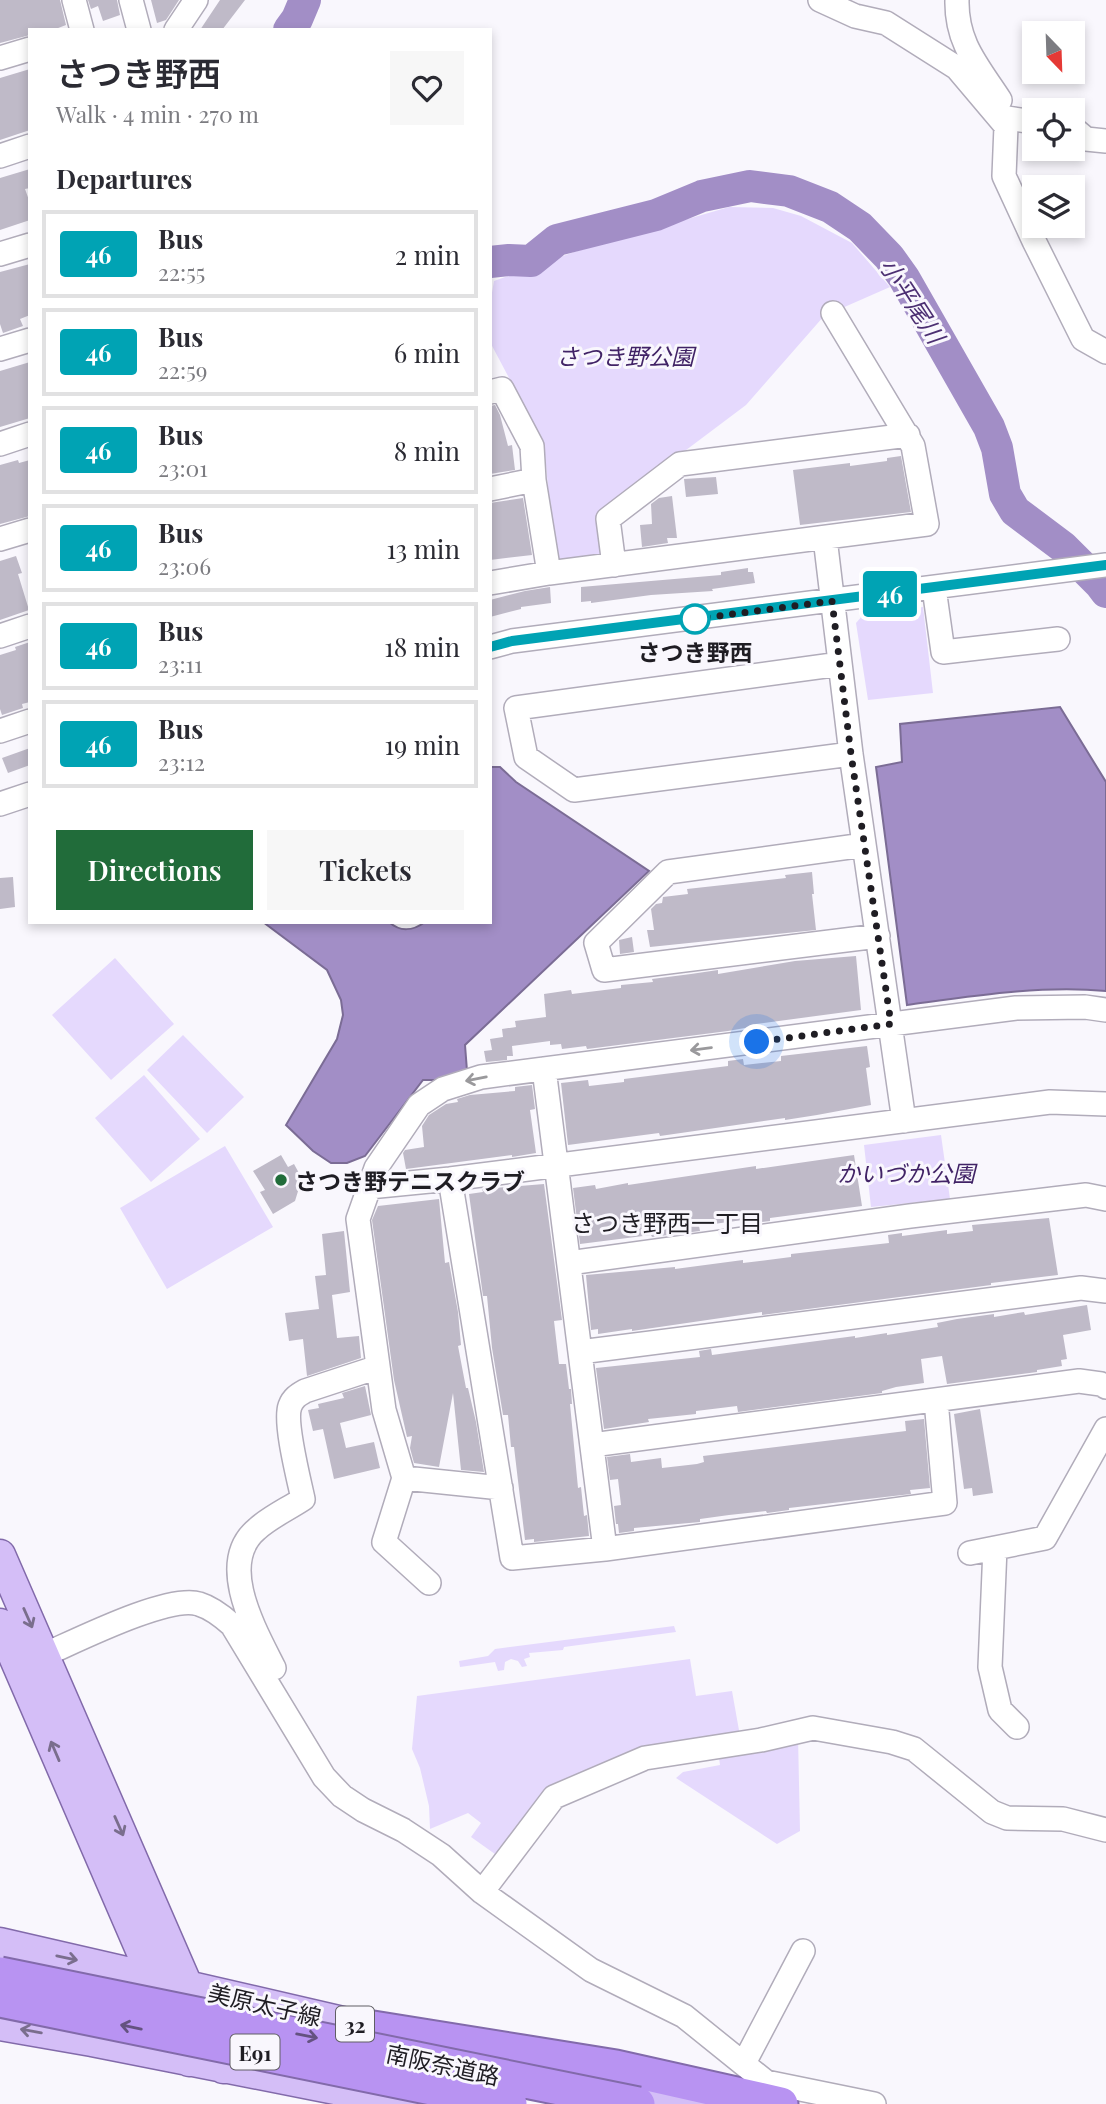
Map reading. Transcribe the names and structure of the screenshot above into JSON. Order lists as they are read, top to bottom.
{
  "streets": {
    "highway": ["E91", "南阪奈道路"],
    "main road": ["美原太子線", "32"]
  },
  "districts": ["さつき野西一丁目"],
  "water": ["小平尾川"],
  "parks": ["さつき野公園", "かいづか公園"],
  "places": ["さつき野西", "さつき野テニスクラブ"],
  "lines": ["bus line 46"],
  "north": "bottom right",
  "page": {
    "on_map": "46",
    "heading": [
      ["さつき野西", "Walk · 4 min · 270 m"],
      "Departures"
    ],
    "list": [
      {
        "mark": "46",
        "name": "Bus",
        "note": "22:55",
        "value": "2 min"
      },
      {
        "mark": "46",
        "name": "Bus",
        "note": "22:59",
        "value": "6 min"
      },
      {
        "mark": "46",
        "name": "Bus",
        "note": "23:01",
        "value": "8 min"
      },
      {
        "mark": "46",
        "name": "Bus",
        "note": "23:06",
        "value": "13 min"
      },
      {
        "mark": "46",
        "name": "Bus",
        "note": "23:11",
        "value": "18 min"
      },
      {
        "mark": "46",
        "name": "Bus",
        "note": "23:12",
        "value": "19 min"
      }
    ],
    "buttons": ["Directions", "Tickets"]
  }
}
